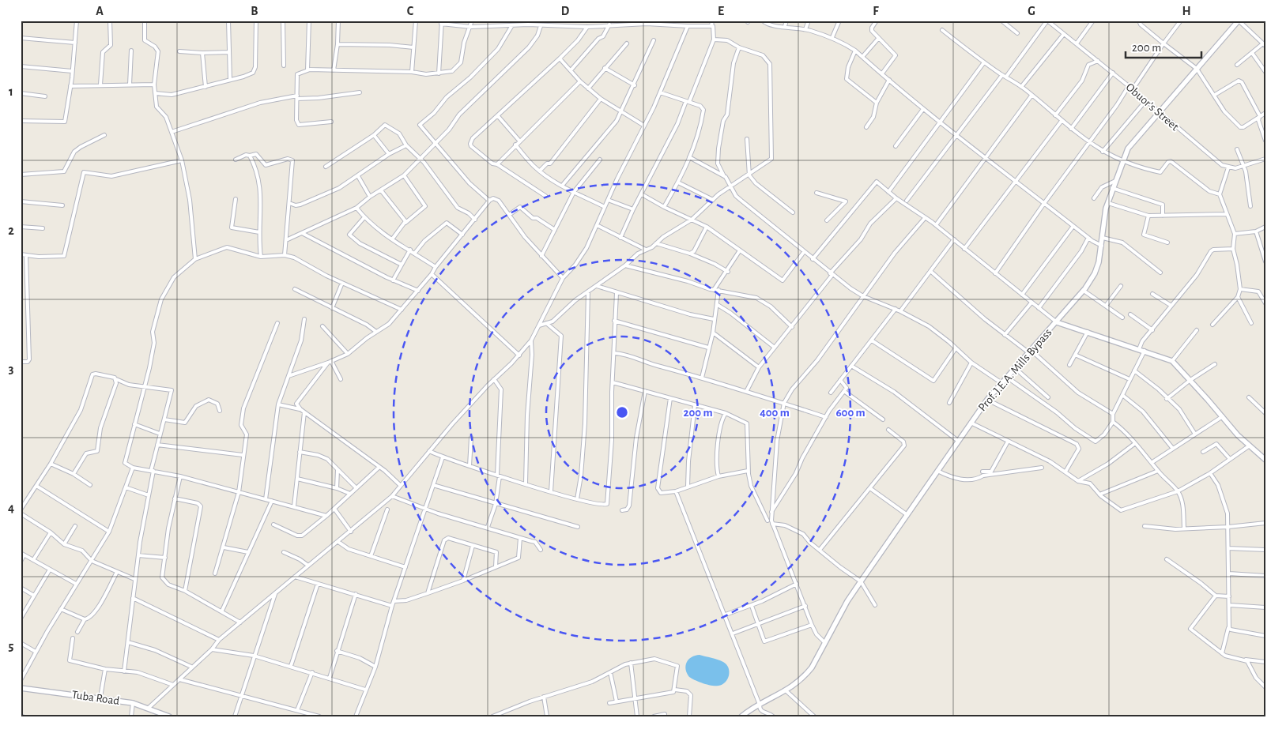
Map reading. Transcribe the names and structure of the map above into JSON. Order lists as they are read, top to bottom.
{
  "streets": {
    "street": ["Obuor’s Street", "Prof. J.E.A. Mills Bypass", "Tuba Road"]
  },
  "crossings": [
    ["Obuor’s Street", "Prof. J.E.A. Mills Bypass"]
  ],
  "scale_bar": "200 m",
  "grid": {
    "columns": [
      "A",
      "B",
      "C",
      "D",
      "E",
      "F",
      "G",
      "H"
    ],
    "rows": [
      "1",
      "2",
      "3",
      "4",
      "5"
    ]
  },
  "rings": ["200 m", "400 m", "600 m"]
}
